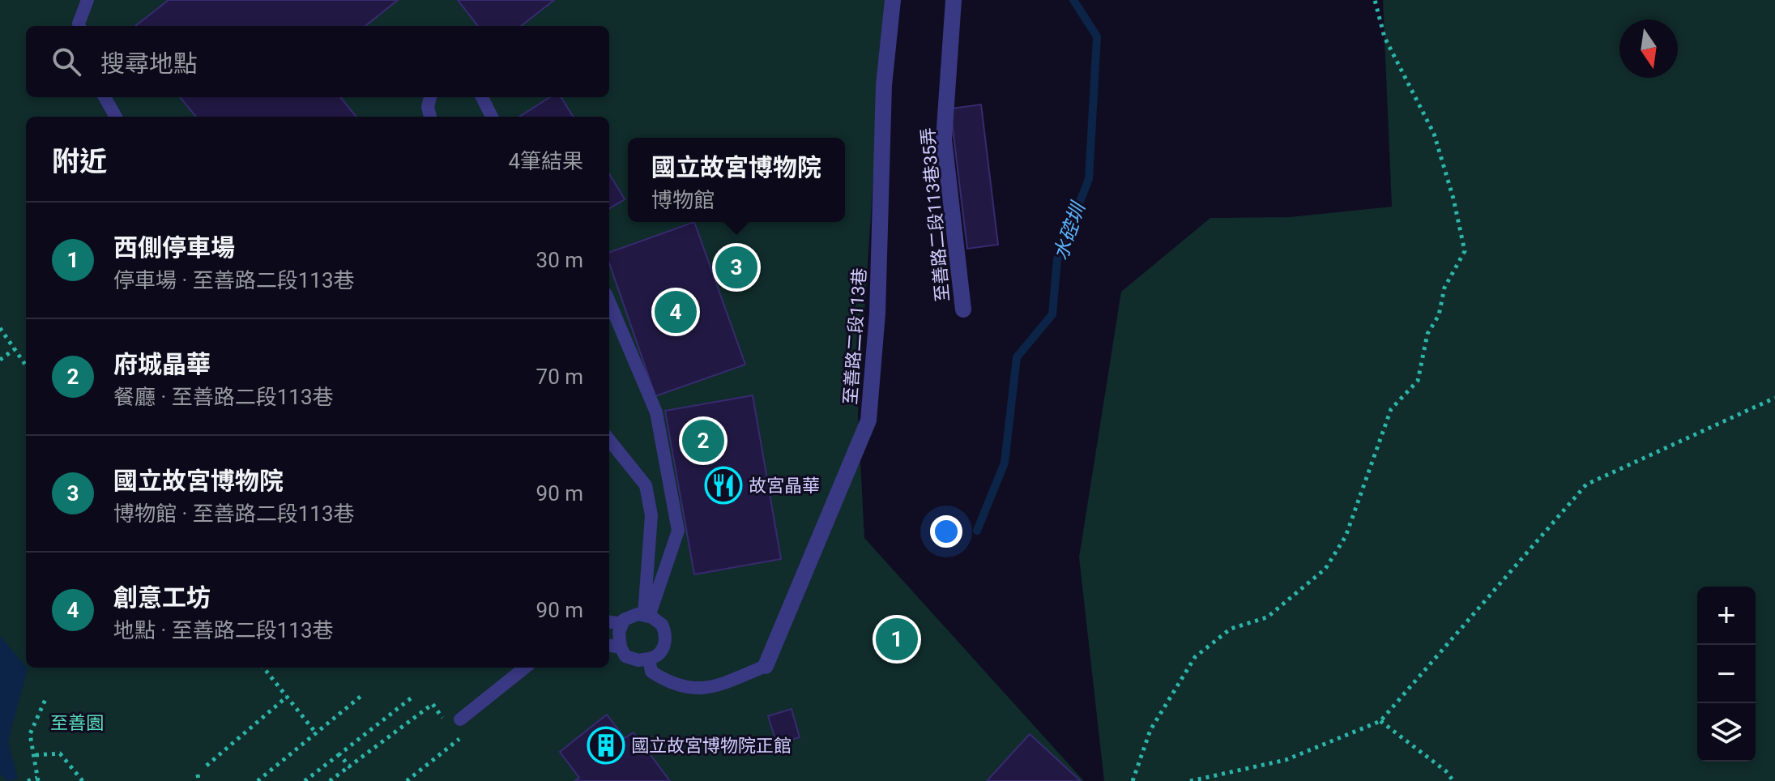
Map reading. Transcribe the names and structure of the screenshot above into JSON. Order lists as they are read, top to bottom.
{
  "streets": {
    "street": ["至善路二段113巷35弄", "至善路二段113巷"]
  },
  "water": ["水硿圳"],
  "parks": ["至善園"],
  "places": {
    "restaurant": ["故宮晶華"],
    "building": ["國立故宮博物院正館"]
  },
  "north": "bottom",
  "page": {
    "search": "搜尋地點",
    "heading": ["附近", "4筆結果"],
    "popup": ["國立故宮博物院", "博物館"],
    "list": [
      {
        "mark": "1",
        "name": "西側停車場",
        "note": "停車場 · 至善路二段113巷",
        "value": "30 m"
      },
      {
        "mark": "2",
        "name": "府城晶華",
        "note": "餐廳 · 至善路二段113巷",
        "value": "70 m"
      },
      {
        "mark": "3",
        "name": "國立故宮博物院",
        "note": "博物館 · 至善路二段113巷",
        "value": "90 m"
      },
      {
        "mark": "4",
        "name": "創意工坊",
        "note": "地點 · 至善路二段113巷",
        "value": "90 m"
      }
    ],
    "pins": [
      "3",
      "4",
      "2",
      "1"
    ],
    "map_buttons": ["+", "−"]
  }
}
